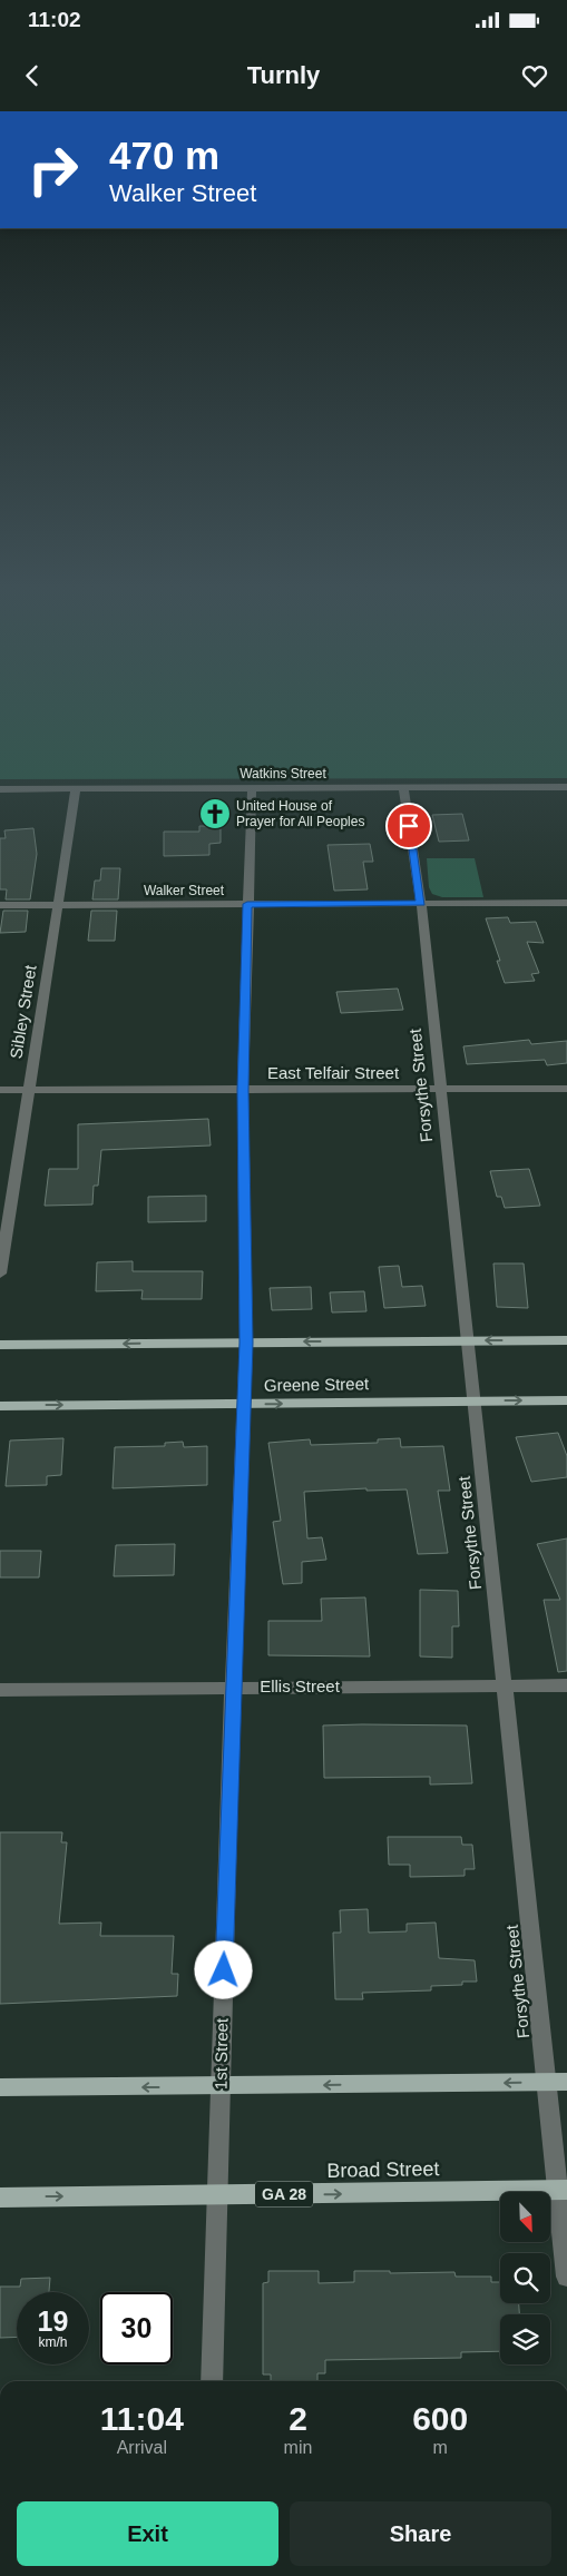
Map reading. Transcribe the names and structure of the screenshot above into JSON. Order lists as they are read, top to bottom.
{
  "streets": {
    "main road": ["Greene Street", "Broad Street", "GA 28"],
    "street": [
      "Watkins Street",
      "Walker Street",
      "Sibley Street",
      "East Telfair Street",
      "Forsythe Street",
      "Ellis Street",
      "1st Street"
    ]
  },
  "crossings": [
    ["Watkins Street", "Sibley Street"],
    ["Watkins Street", "Forsythe Street"],
    ["Watkins Street", "1st Street"],
    ["Walker Street", "Sibley Street"],
    ["Walker Street", "Forsythe Street"],
    ["Walker Street", "1st Street"],
    ["Sibley Street", "East Telfair Street"],
    ["East Telfair Street", "Forsythe Street"],
    ["East Telfair Street", "1st Street"],
    ["Forsythe Street", "Greene Street"],
    ["Forsythe Street", "Ellis Street"],
    ["Forsythe Street", "Broad Street"],
    ["Greene Street", "1st Street"],
    ["Ellis Street", "1st Street"],
    ["1st Street", "Broad Street"]
  ],
  "places": {
    "church": ["United House of Prayer for All Peoples"]
  },
  "north": "bottom right",
  "page": {
    "status": "11:02",
    "header": "Turnly",
    "turn": ["470 m", "Walker Street"],
    "speed": "19 km/h",
    "limit": "30",
    "eta": [
      "11:04",
      "Arrival",
      "2",
      "min",
      "600",
      "m"
    ],
    "buttons": ["Exit", "Share"]
  }
}
